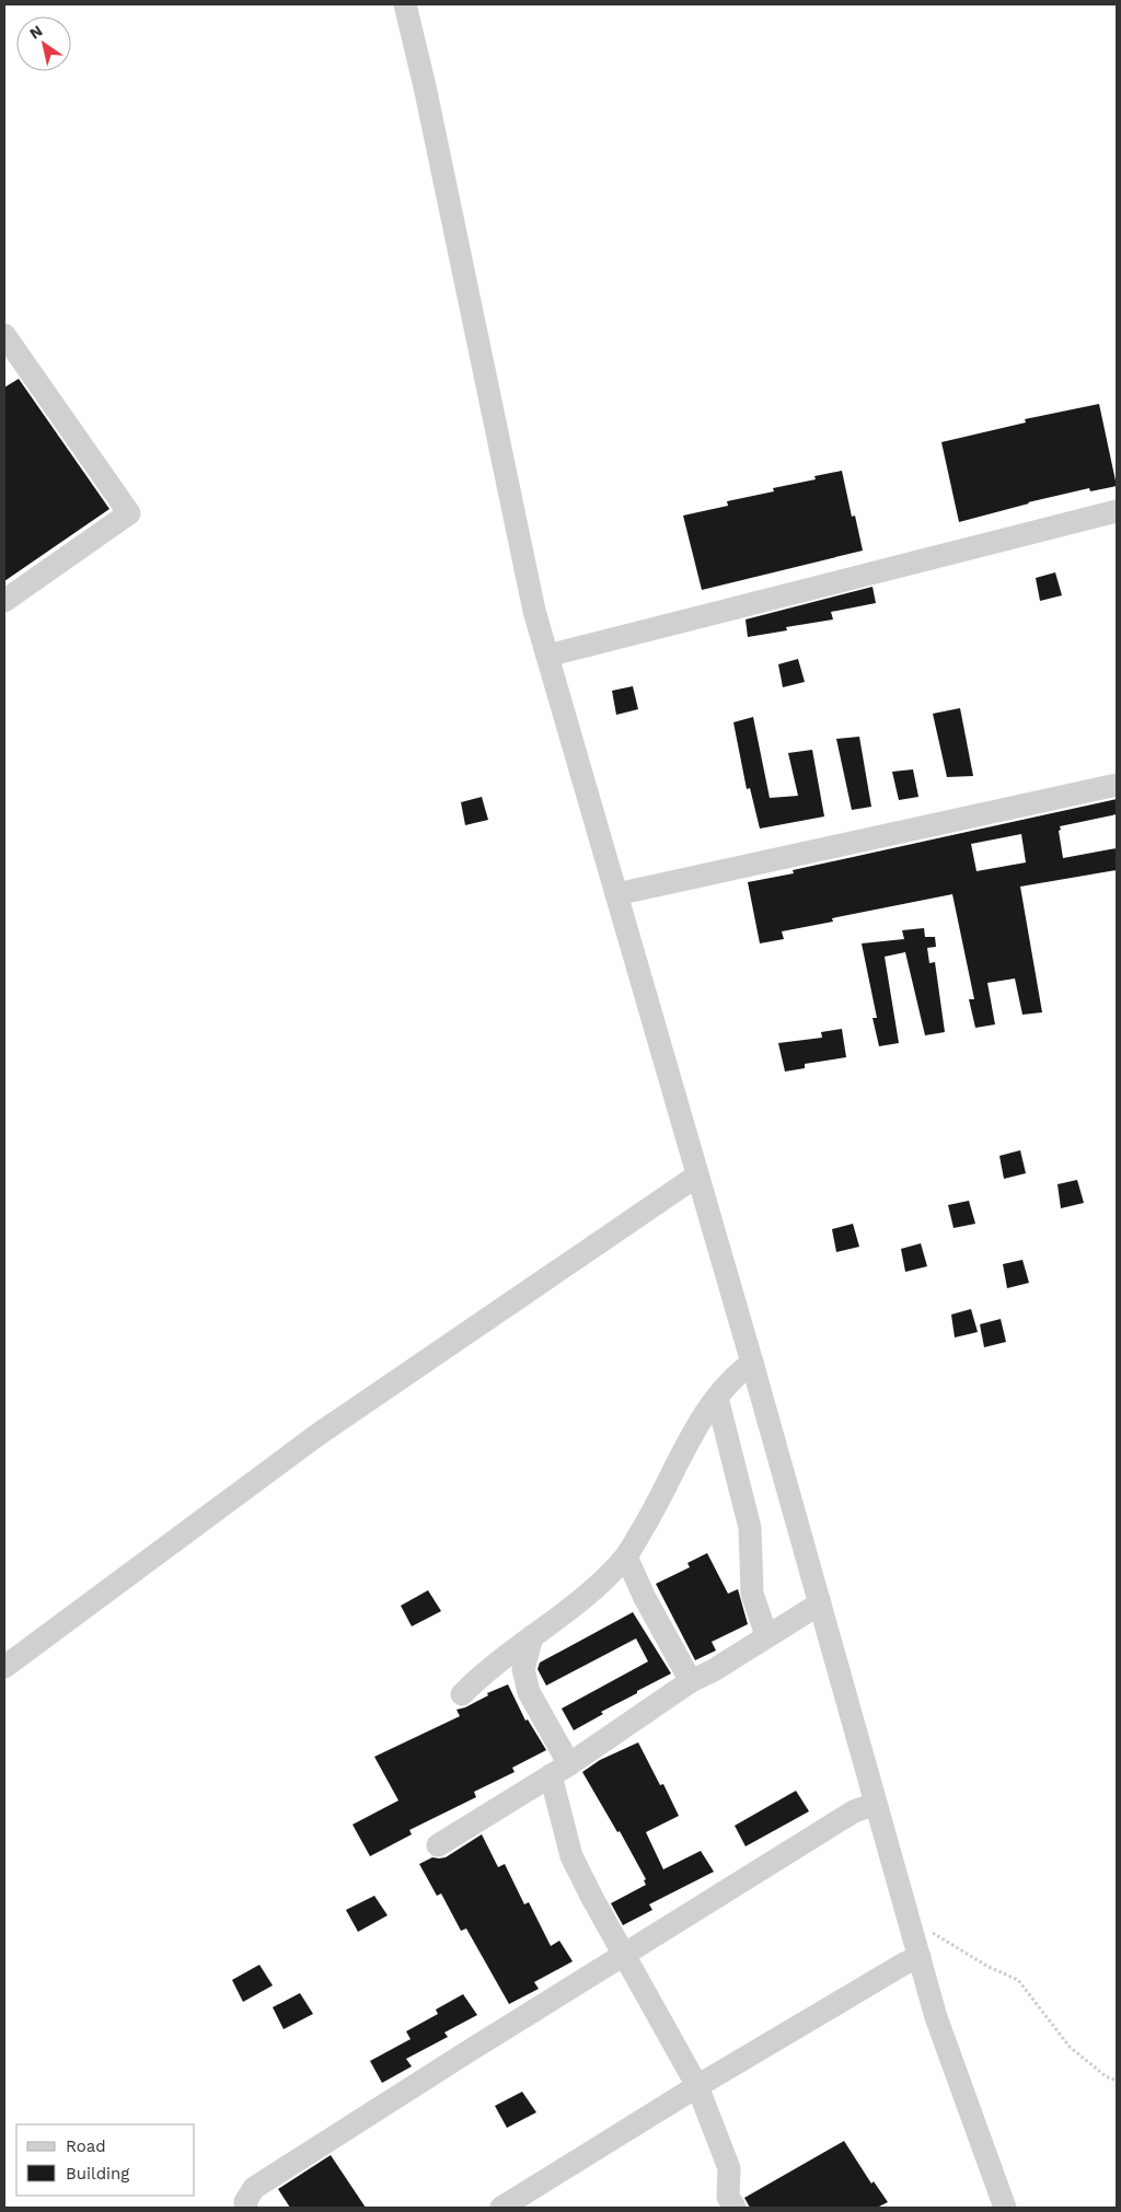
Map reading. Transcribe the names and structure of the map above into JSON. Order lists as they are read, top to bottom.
{
  "legend": ["Road", "Building"],
  "north": "top left"
}
